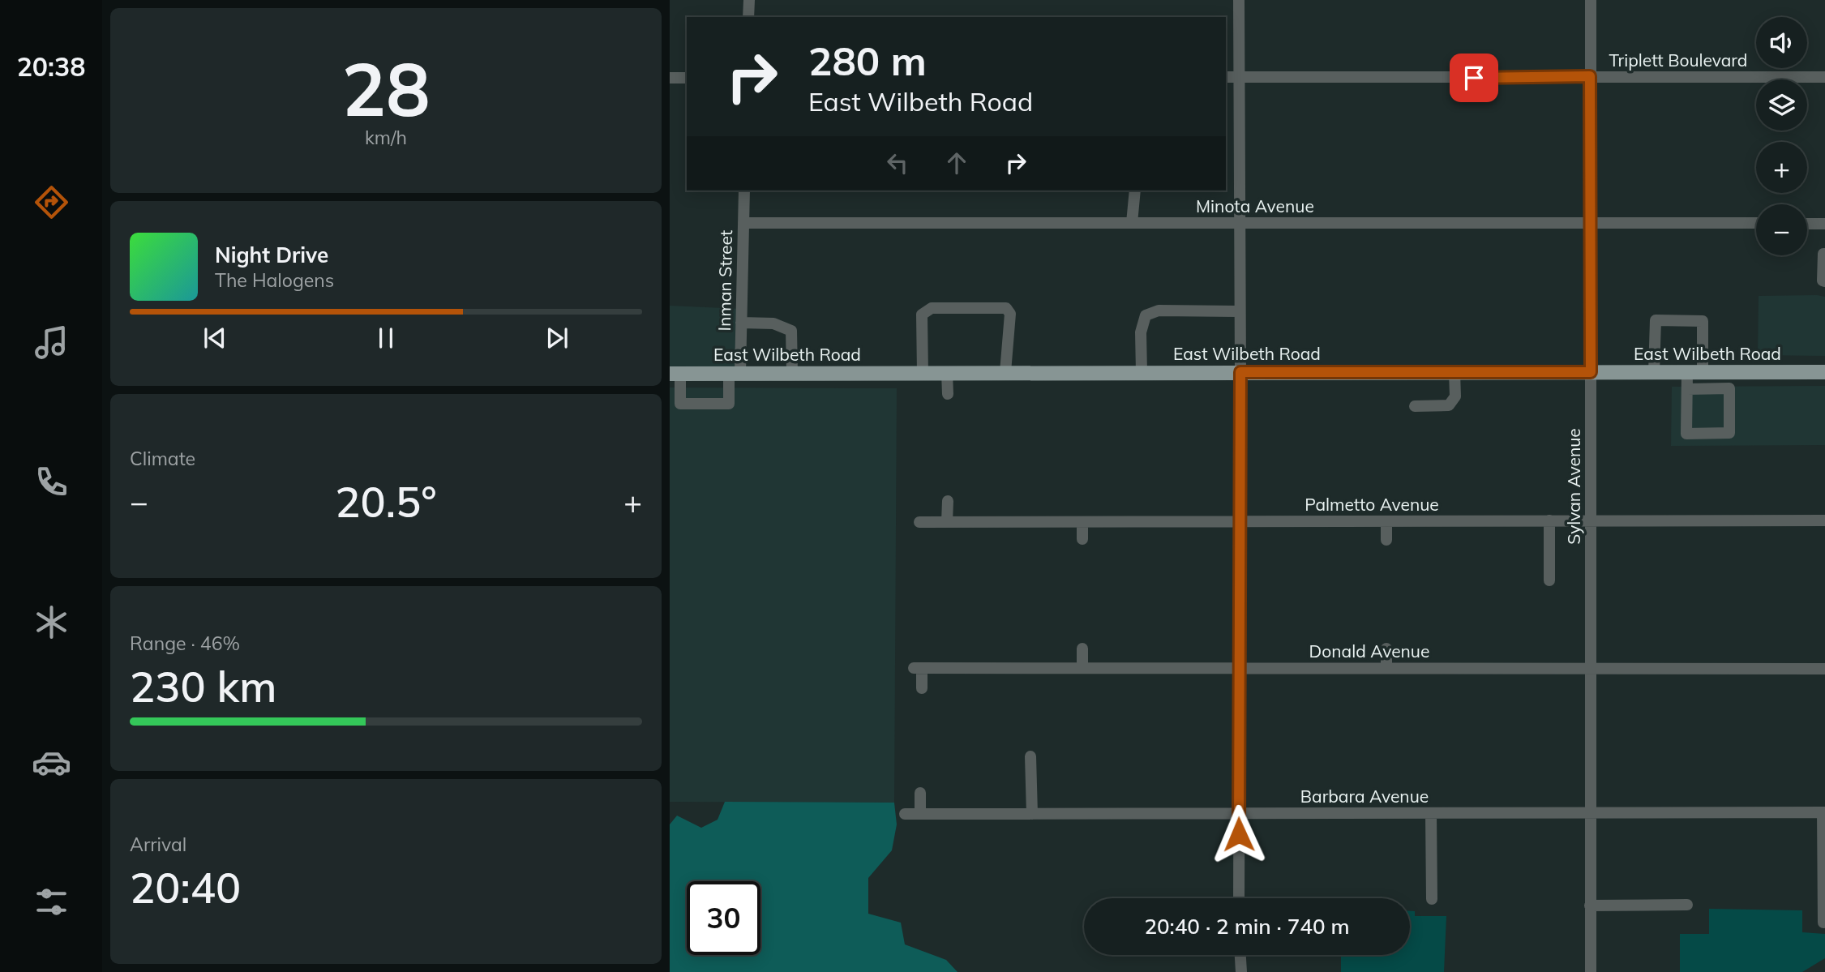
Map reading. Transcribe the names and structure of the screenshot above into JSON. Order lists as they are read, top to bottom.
{
  "streets": {
    "main road": ["East Wilbeth Road"],
    "street": [
      "Triplett Boulevard",
      "Minota Avenue",
      "Inman Street",
      "Sylvan Avenue",
      "Palmetto Avenue",
      "Donald Avenue",
      "Barbara Avenue"
    ]
  },
  "crossings": [
    ["Triplett Boulevard", "Sylvan Avenue"],
    ["Minota Avenue", "Inman Street"],
    ["Minota Avenue", "Sylvan Avenue"],
    ["Inman Street", "East Wilbeth Road"],
    ["East Wilbeth Road", "Sylvan Avenue"],
    ["Sylvan Avenue", "Palmetto Avenue"],
    ["Sylvan Avenue", "Donald Avenue"],
    ["Sylvan Avenue", "Barbara Avenue"]
  ],
  "page": {
    "tabs": "20:38",
    "tile": [
      ["28", "km/h"],
      "Climate",
      ["Range · 46%", "230 km"],
      ["Arrival", "20:40"]
    ],
    "map_buttons": ["+", "−"],
    "turn": ["280 m", "East Wilbeth Road"],
    "song": ["Night Drive", "The Halogens"],
    "heat": ["−", "20.5°", "+"],
    "limit": "30",
    "trip": "20:40 · 2 min · 740 m"
  }
}
